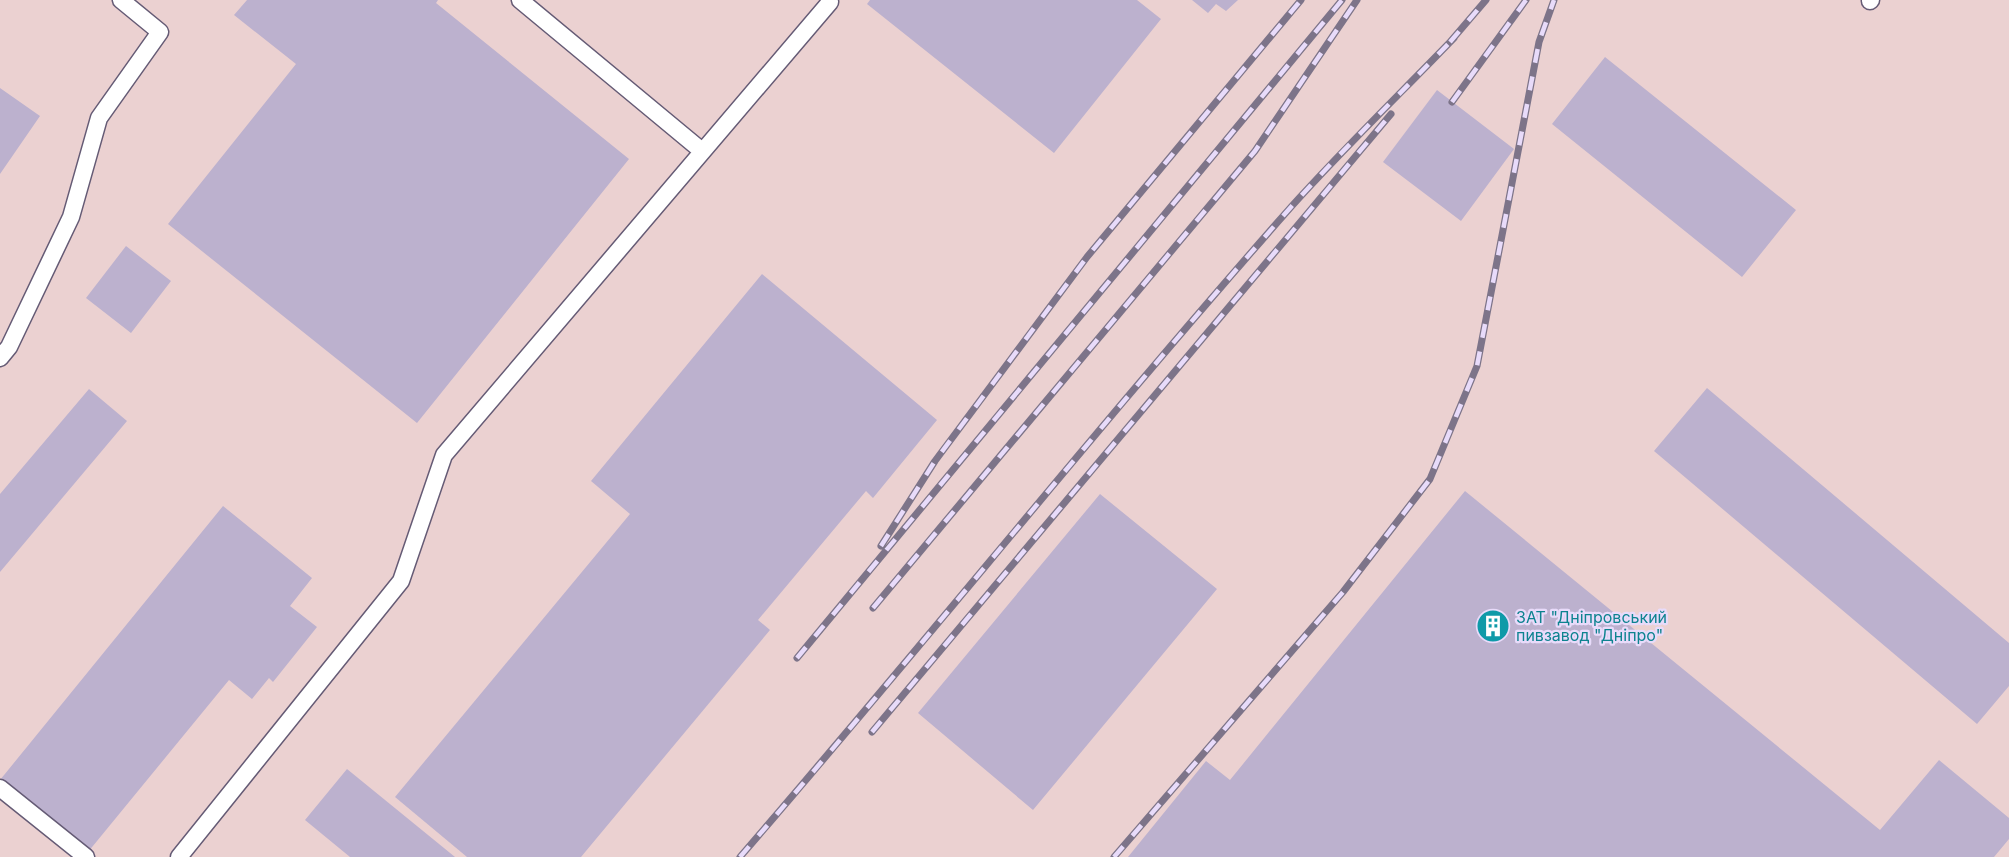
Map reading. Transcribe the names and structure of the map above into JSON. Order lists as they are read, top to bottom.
{
  "places": {
    "building": ["ЗАТ \"Дніпровський пивзавод \"Дніпро\""]
  }
}
